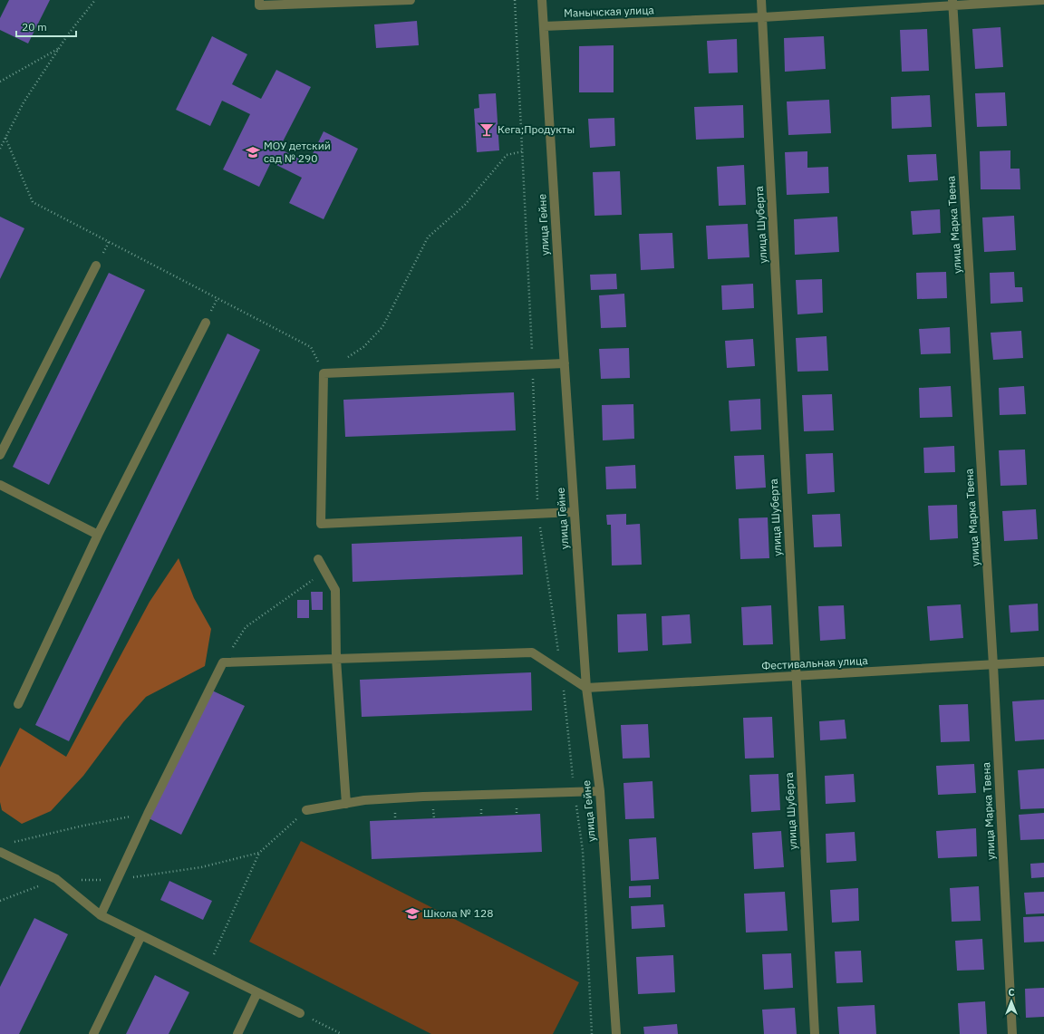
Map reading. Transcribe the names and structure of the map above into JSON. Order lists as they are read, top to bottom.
{
  "streets": {
    "street": [
      "Манычская улица",
      "улица Гейне",
      "улица Шуберта",
      "улица Марка Твена",
      "Фестивальная улица"
    ]
  },
  "crossings": [
    ["Манычская улица", "улица Гейне"],
    ["Манычская улица", "улица Шуберта"],
    ["Манычская улица", "улица Марка Твена"],
    ["улица Гейне", "Фестивальная улица"],
    ["улица Шуберта", "Фестивальная улица"],
    ["улица Марка Твена", "Фестивальная улица"]
  ],
  "places": {
    "bar": ["Кега;Продукты"],
    "school or university": ["МОУ детский сад № 290", "Школа № 128"]
  },
  "scale_bar": "20 m",
  "north": "top"
}
